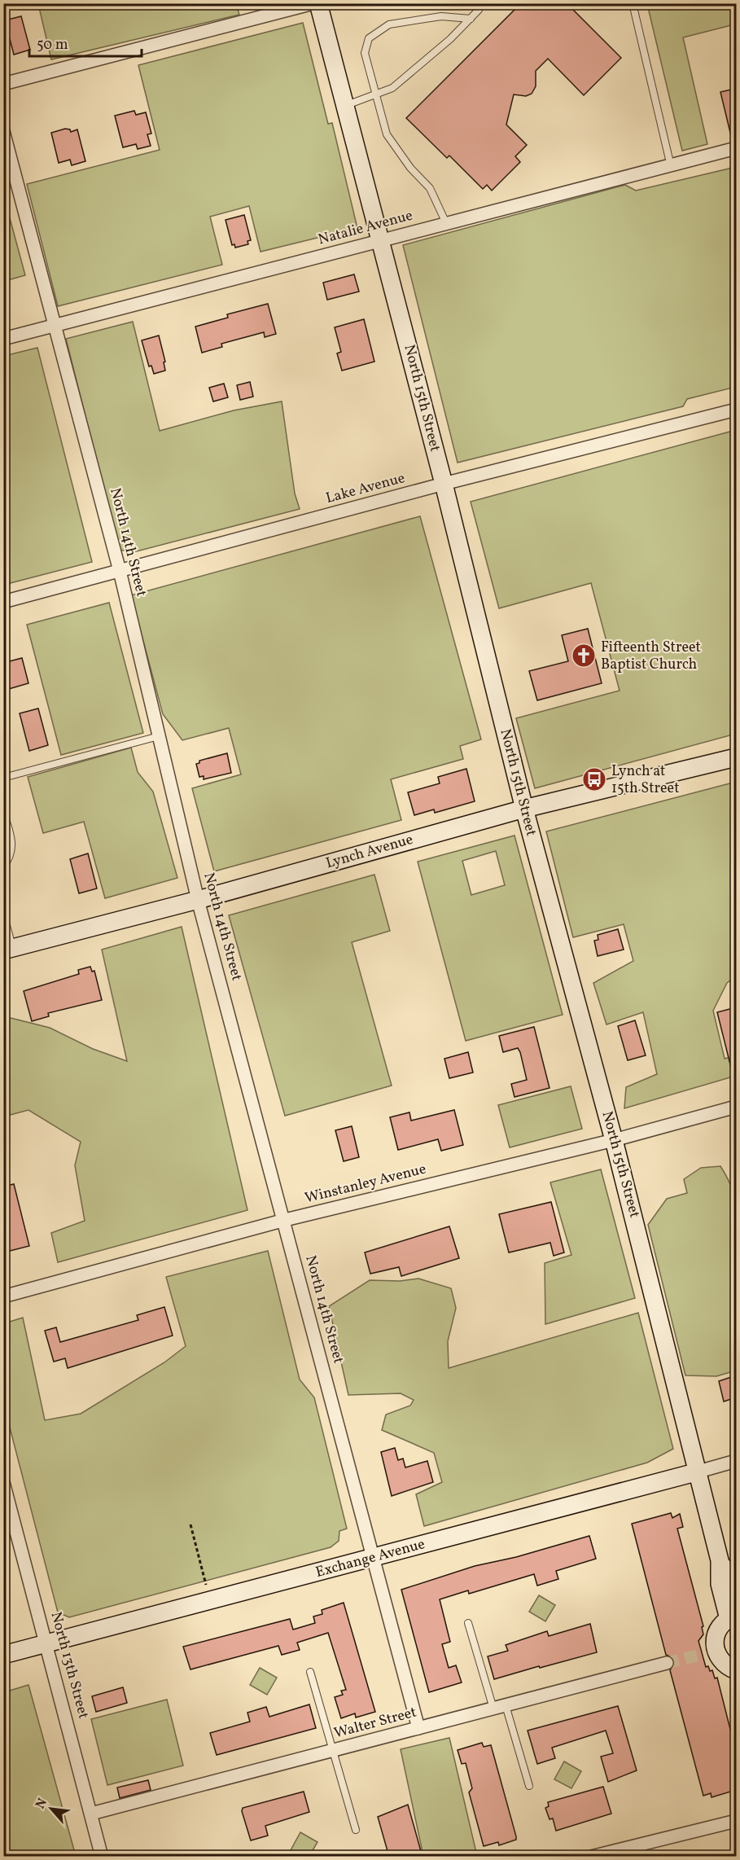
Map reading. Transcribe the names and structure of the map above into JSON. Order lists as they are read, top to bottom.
{
  "streets": {
    "street": [
      "Natalie Avenue",
      "North 15th Street",
      "Lake Avenue",
      "North 14th Street",
      "Lynch Avenue",
      "Winstanley Avenue",
      "Exchange Avenue",
      "North 13th Street",
      "Walter Street"
    ]
  },
  "crossings": [
    ["Natalie Avenue", "North 15th Street"],
    ["Natalie Avenue", "North 14th Street"],
    ["North 15th Street", "Lake Avenue"],
    ["North 15th Street", "Lynch Avenue"],
    ["North 15th Street", "Winstanley Avenue"],
    ["North 15th Street", "Exchange Avenue"],
    ["Lake Avenue", "North 14th Street"],
    ["North 14th Street", "Lynch Avenue"],
    ["North 14th Street", "Winstanley Avenue"],
    ["North 14th Street", "Exchange Avenue"],
    ["North 14th Street", "Walter Street"],
    ["Exchange Avenue", "North 13th Street"],
    ["North 13th Street", "Walter Street"]
  ],
  "places": {
    "church": ["Fifteenth Street Baptist Church"],
    "bus stop": ["Lynch at 15th Street"]
  },
  "scale_bar": "50 m",
  "north": "top left"
}
